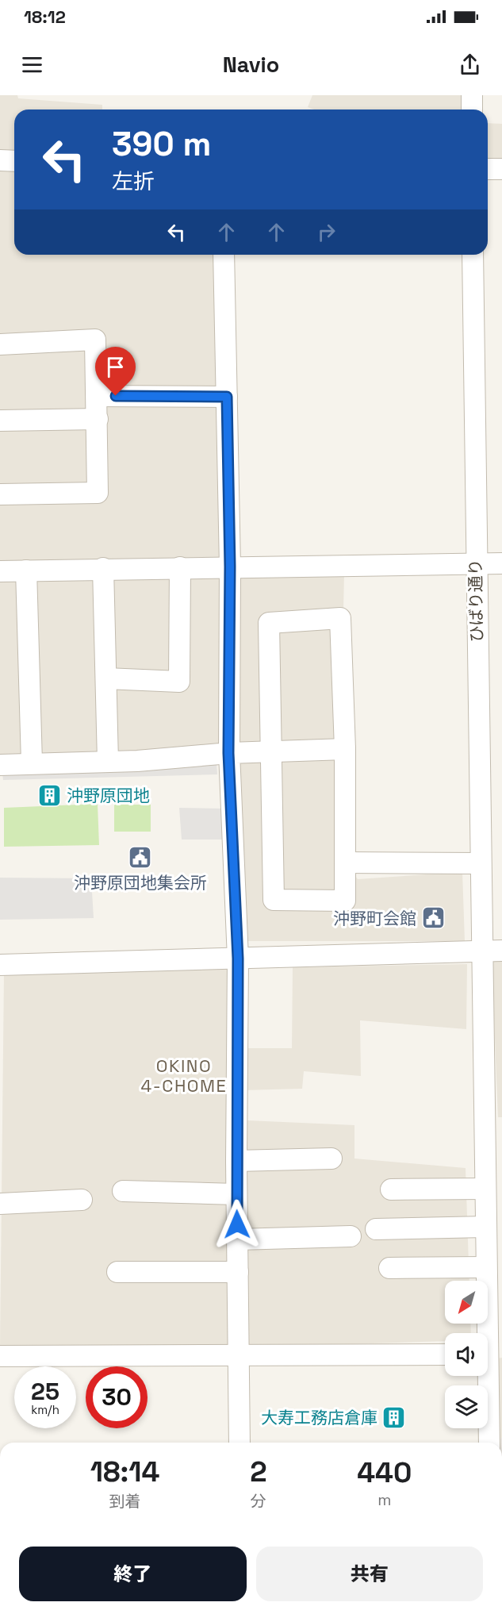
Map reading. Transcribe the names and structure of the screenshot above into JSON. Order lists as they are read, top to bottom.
{
  "streets": {
    "street": ["ひばり通り"]
  },
  "districts": ["OKINO 4-CHOME"],
  "places": {
    "building": ["沖野原団地", "大寿工務店倉庫"],
    "public building": ["沖野原団地集会所", "沖野町会館"]
  },
  "north": "bottom left",
  "page": {
    "status": "18:12",
    "header": "Navio",
    "turn": ["390 m", "左折"],
    "speed": "25 km/h",
    "limit": "30",
    "eta": [
      "18:14",
      "到着",
      "2",
      "分",
      "440",
      "m"
    ],
    "buttons": ["終了", "共有"]
  }
}
